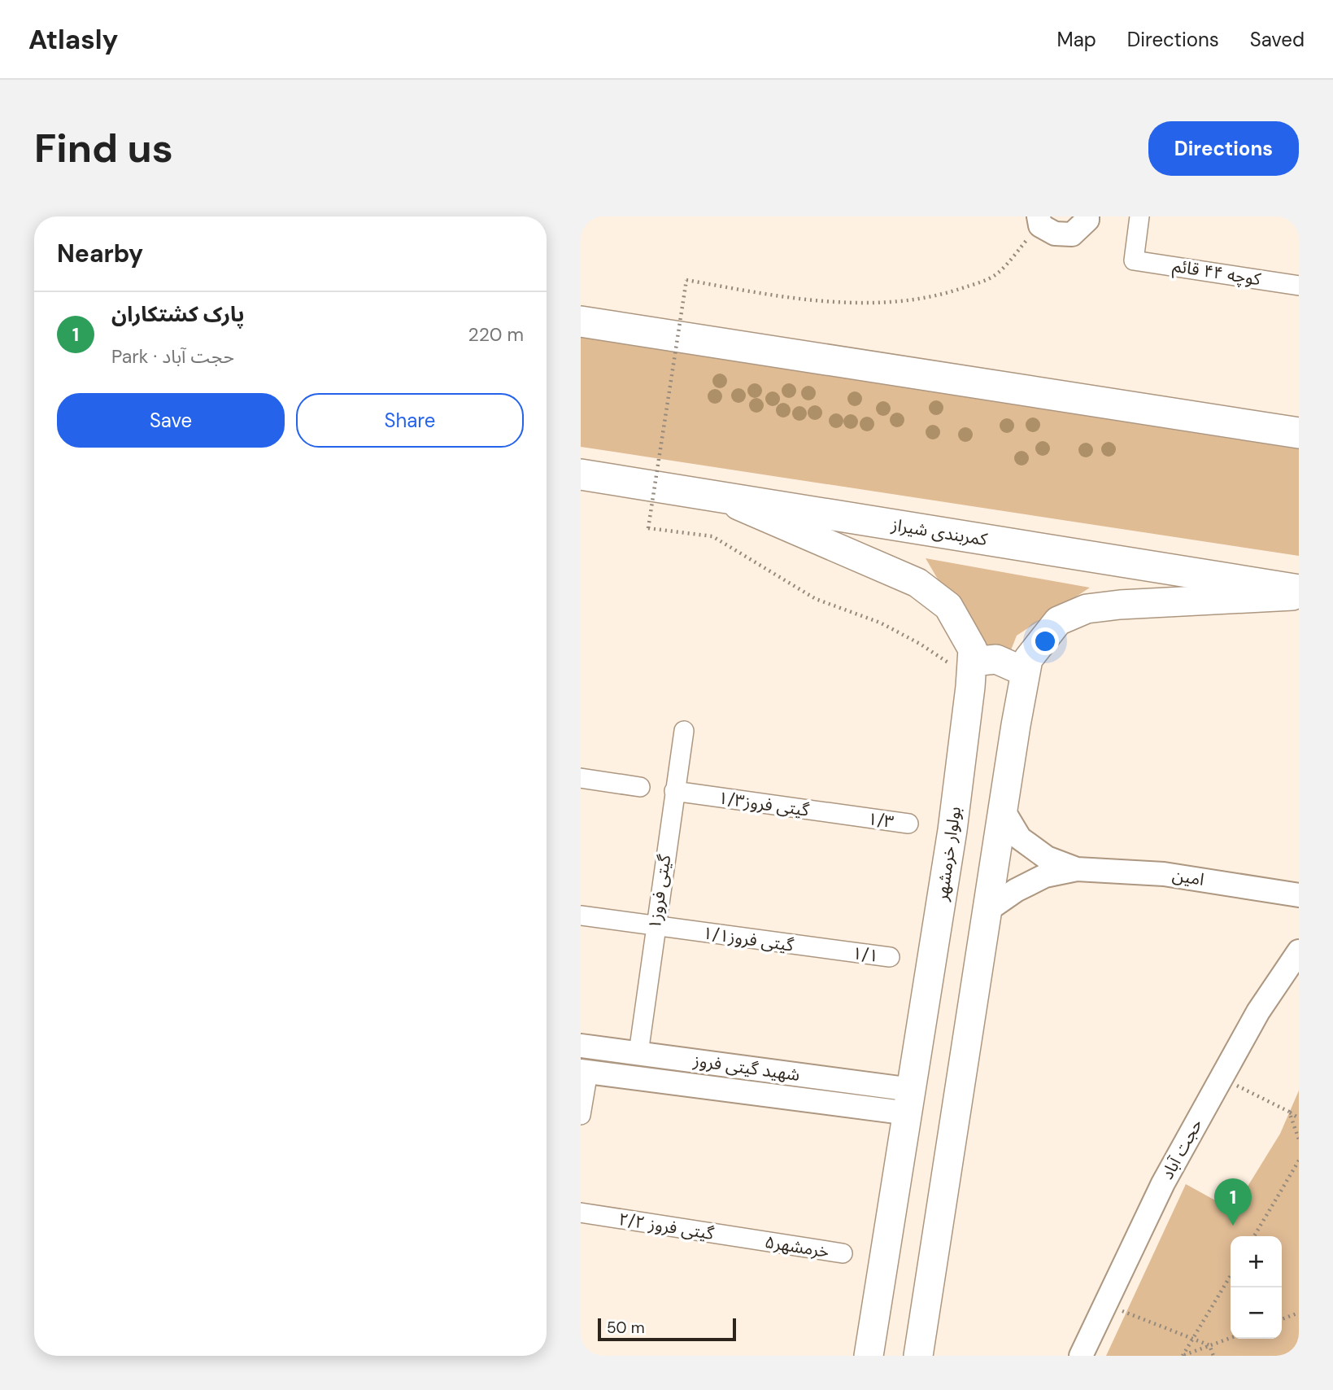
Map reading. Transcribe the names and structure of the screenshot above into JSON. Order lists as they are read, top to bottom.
{
  "streets": {
    "highway": ["کمربندی شیراز"],
    "main road": ["بولوار خرمشهر"],
    "street": [
      "کوچه ۴۴ قائم",
      "۱/۳گیتی فروز",
      "۱/۳",
      "امین",
      "۱گیتی فروز",
      "۱/۱گیتی فروز",
      "۱/۱",
      "شهید گیتی فروز",
      "حجت آباد",
      "گیتی فروز ۲/۲",
      "خرمشهر۵"
    ]
  },
  "crossings": [
    ["کمربندی شیراز", "بولوار خرمشهر"],
    ["۱/۳گیتی فروز", "۱/۳"],
    ["۱/۳گیتی فروز", "۱گیتی فروز"],
    ["بولوار خرمشهر", "شهید گیتی فروز"],
    ["۱گیتی فروز", "۱/۱گیتی فروز"],
    ["۱گیتی فروز", "شهید گیتی فروز"],
    ["۱/۱گیتی فروز", "۱/۱"],
    ["گیتی فروز ۲/۲", "خرمشهر۵"]
  ],
  "scale_bar": "50 m",
  "page": {
    "header": "Atlasly",
    "nav": ["Map", "Directions", "Saved"],
    "buttons": [
      "Directions",
      ["Save", "Share"]
    ],
    "title": "Find us",
    "heading": "Nearby",
    "list": [
      {
        "mark": "1",
        "name": "پارک کشتکاران",
        "note": "Park · حجت آباد",
        "value": "220 m"
      }
    ],
    "pins": "1",
    "map_buttons": ["+", "−"],
    "scale": "50 m"
  }
}
